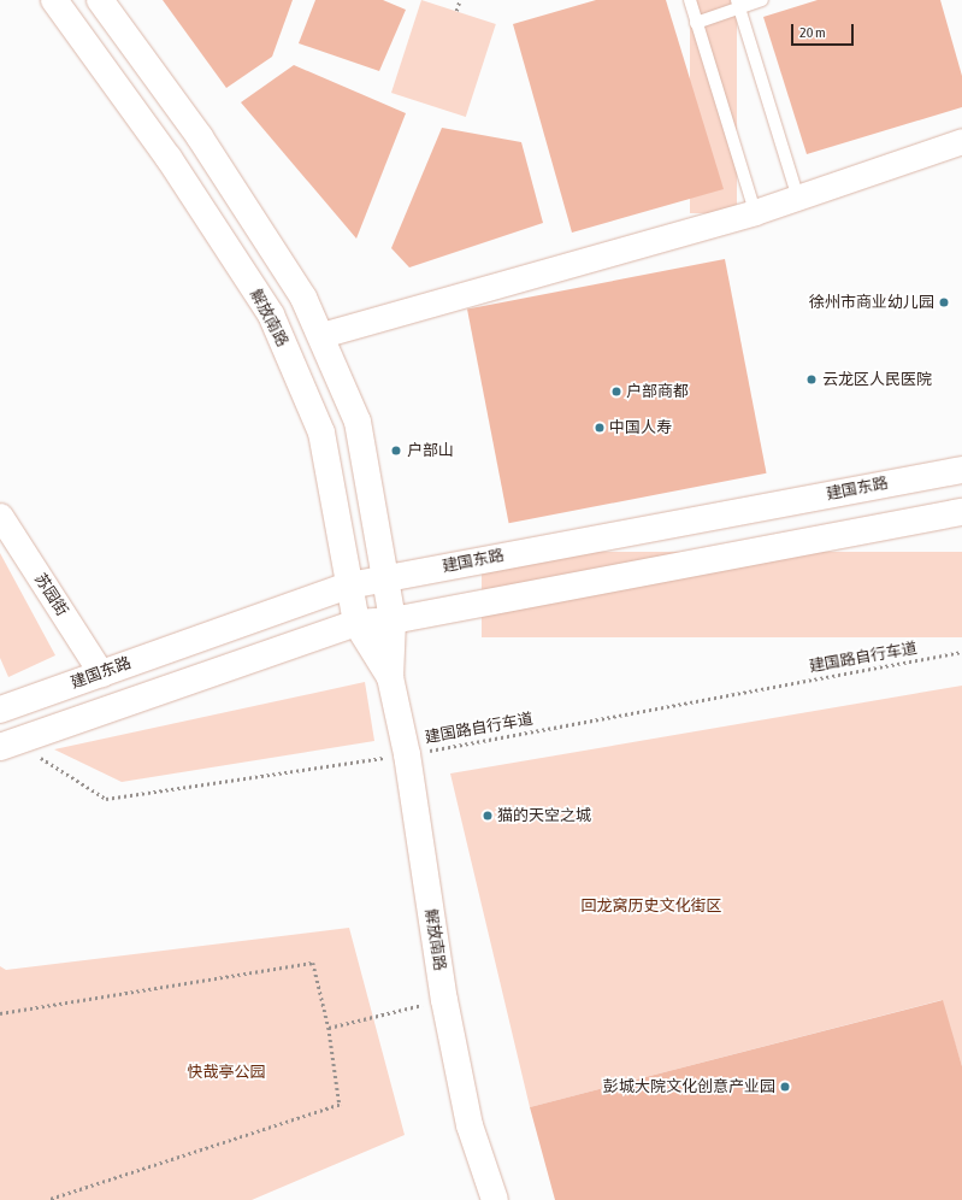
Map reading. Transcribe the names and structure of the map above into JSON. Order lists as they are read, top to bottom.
{
  "streets": {
    "main road": ["解放南路", "建国东路"],
    "street": ["苏园街"],
    "path": ["建国路自行车道"]
  },
  "crossings": [
    ["解放南路", "建国东路"],
    ["解放南路", "建国路自行车道"],
    ["建国东路", "苏园街"]
  ],
  "parks": ["回龙窝历史文化街区", "快哉亭公园"],
  "places": [
    "徐州市商业幼儿园",
    "云龙区人民医院",
    "户部商都",
    "中国人寿",
    "户部山",
    "猫的天空之城",
    "彭城大院文化创意产业园"
  ],
  "scale_bar": "20 m"
}
